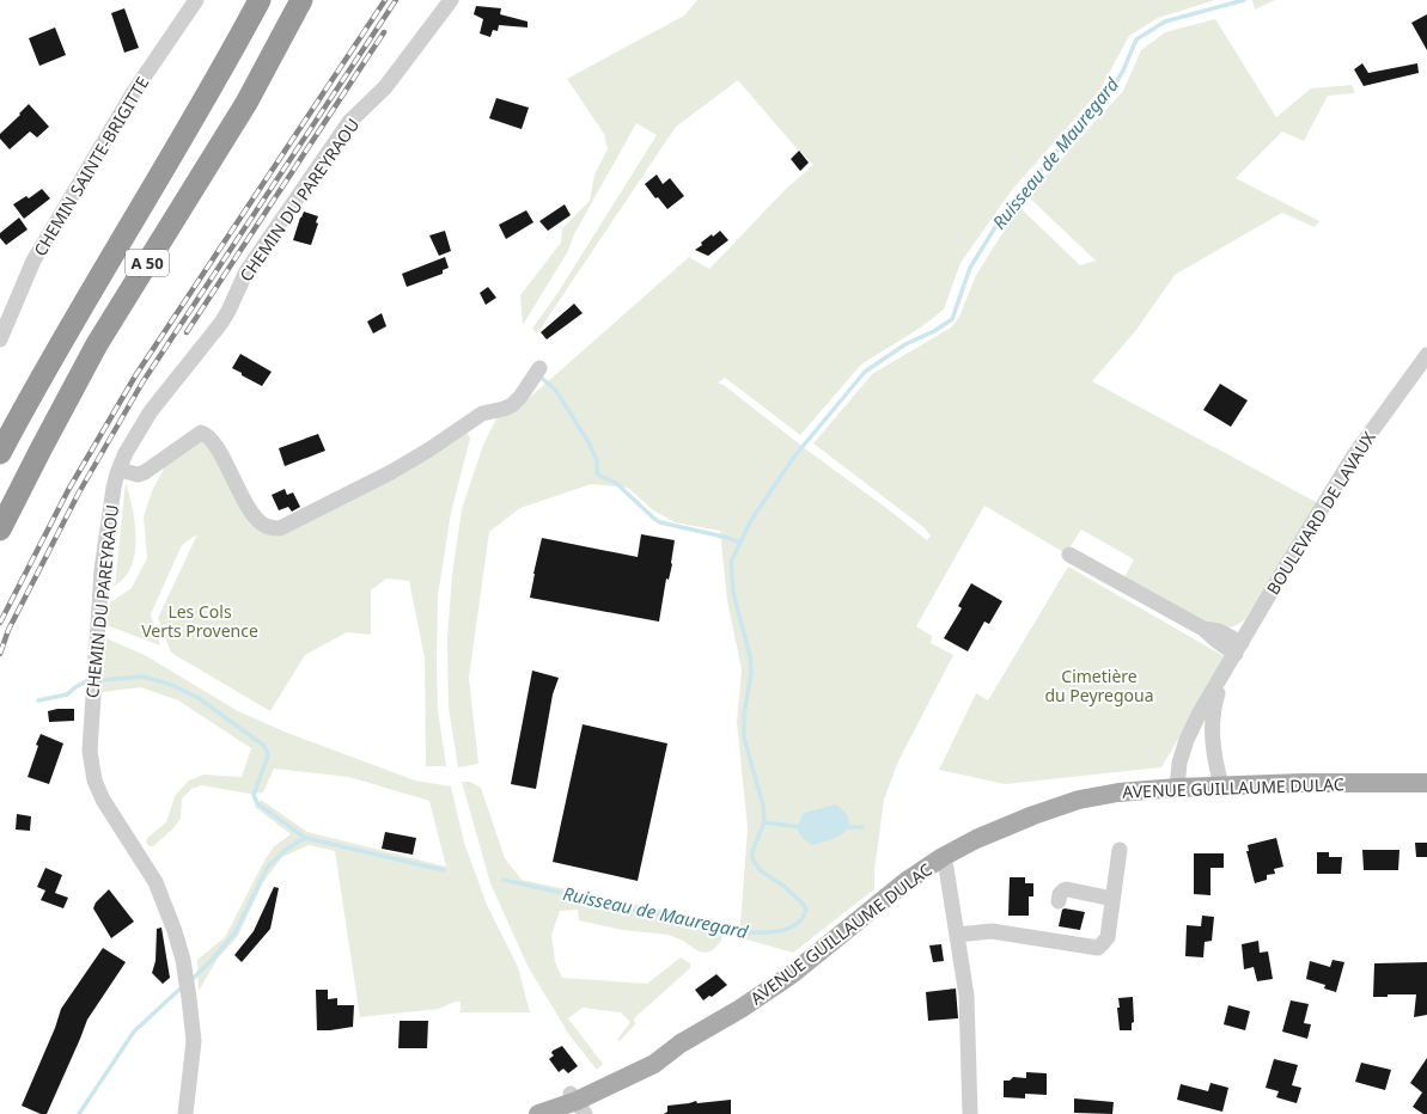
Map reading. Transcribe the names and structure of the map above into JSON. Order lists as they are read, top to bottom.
{
  "streets": {
    "highway": ["A 50"],
    "main road": ["AVENUE GUILLAUME DULAC"],
    "street": ["CHEMIN SAINTE-BRIGITTE", "CHEMIN DU PAREYRAOU", "BOULEVARD DE LAVAUX"]
  },
  "crossings": [
    ["BOULEVARD DE LAVAUX", "AVENUE GUILLAUME DULAC"]
  ],
  "water": ["Ruisseau de Mauregard"],
  "parks": ["Les Cols Verts Provence", "Cimetière du Peyregoua"]
}
